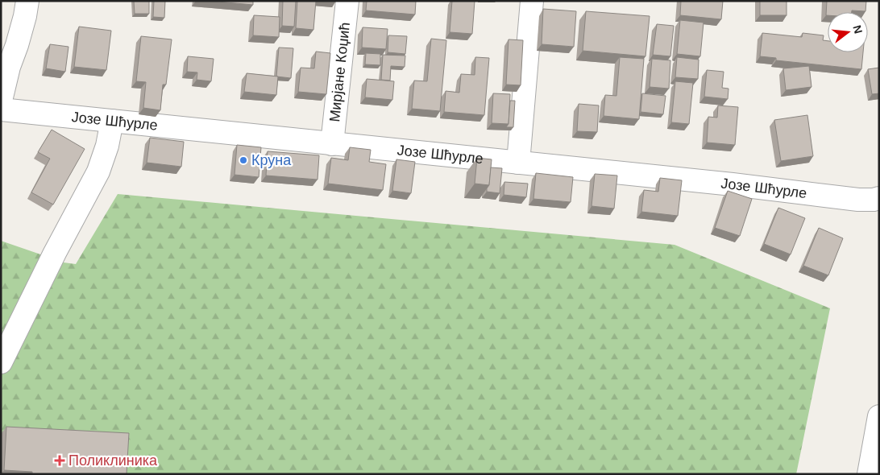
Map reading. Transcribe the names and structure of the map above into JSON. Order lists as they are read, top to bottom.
{
  "streets": {
    "street": ["Мирјане Коџић", "Јозе Шћурле"]
  },
  "crossings": [
    ["Мирјане Коџић", "Јозе Шћурле"]
  ],
  "places": {
    "other": ["Круна"],
    "health": ["Поликлиника"]
  },
  "north": "right"
}
